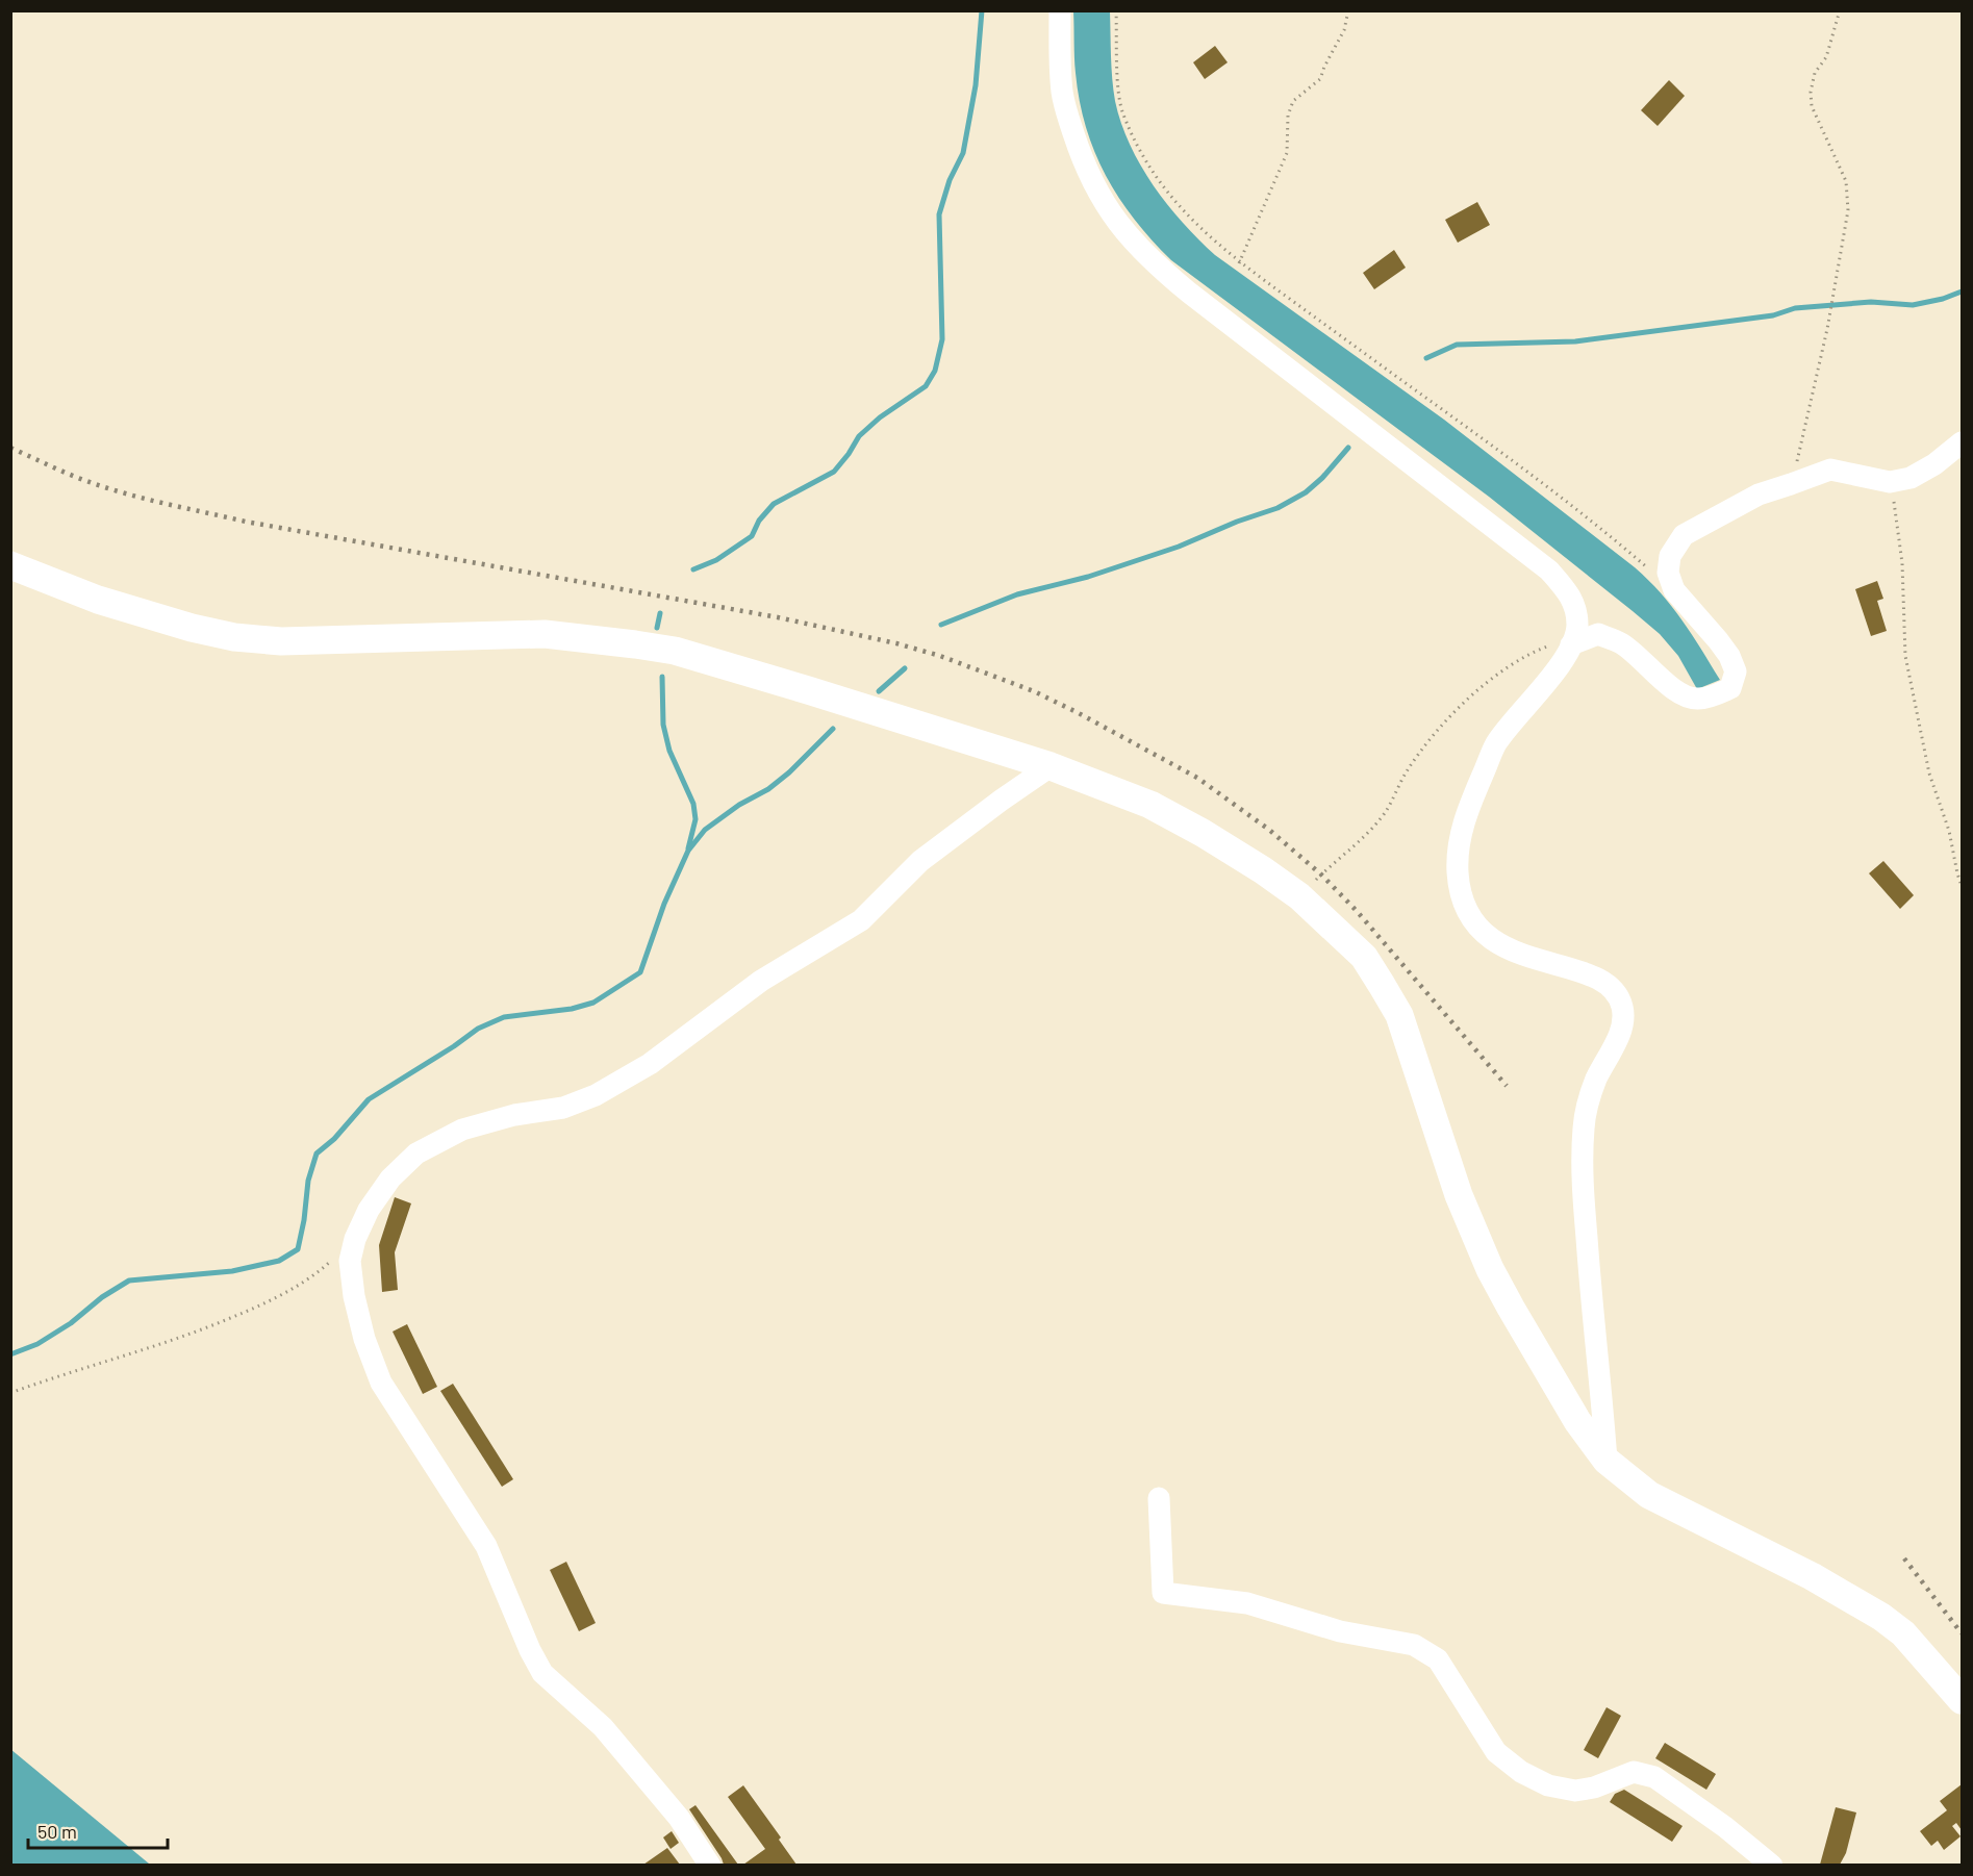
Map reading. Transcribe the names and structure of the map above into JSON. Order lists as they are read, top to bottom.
{
  "scale_bar": "50 m"
}
